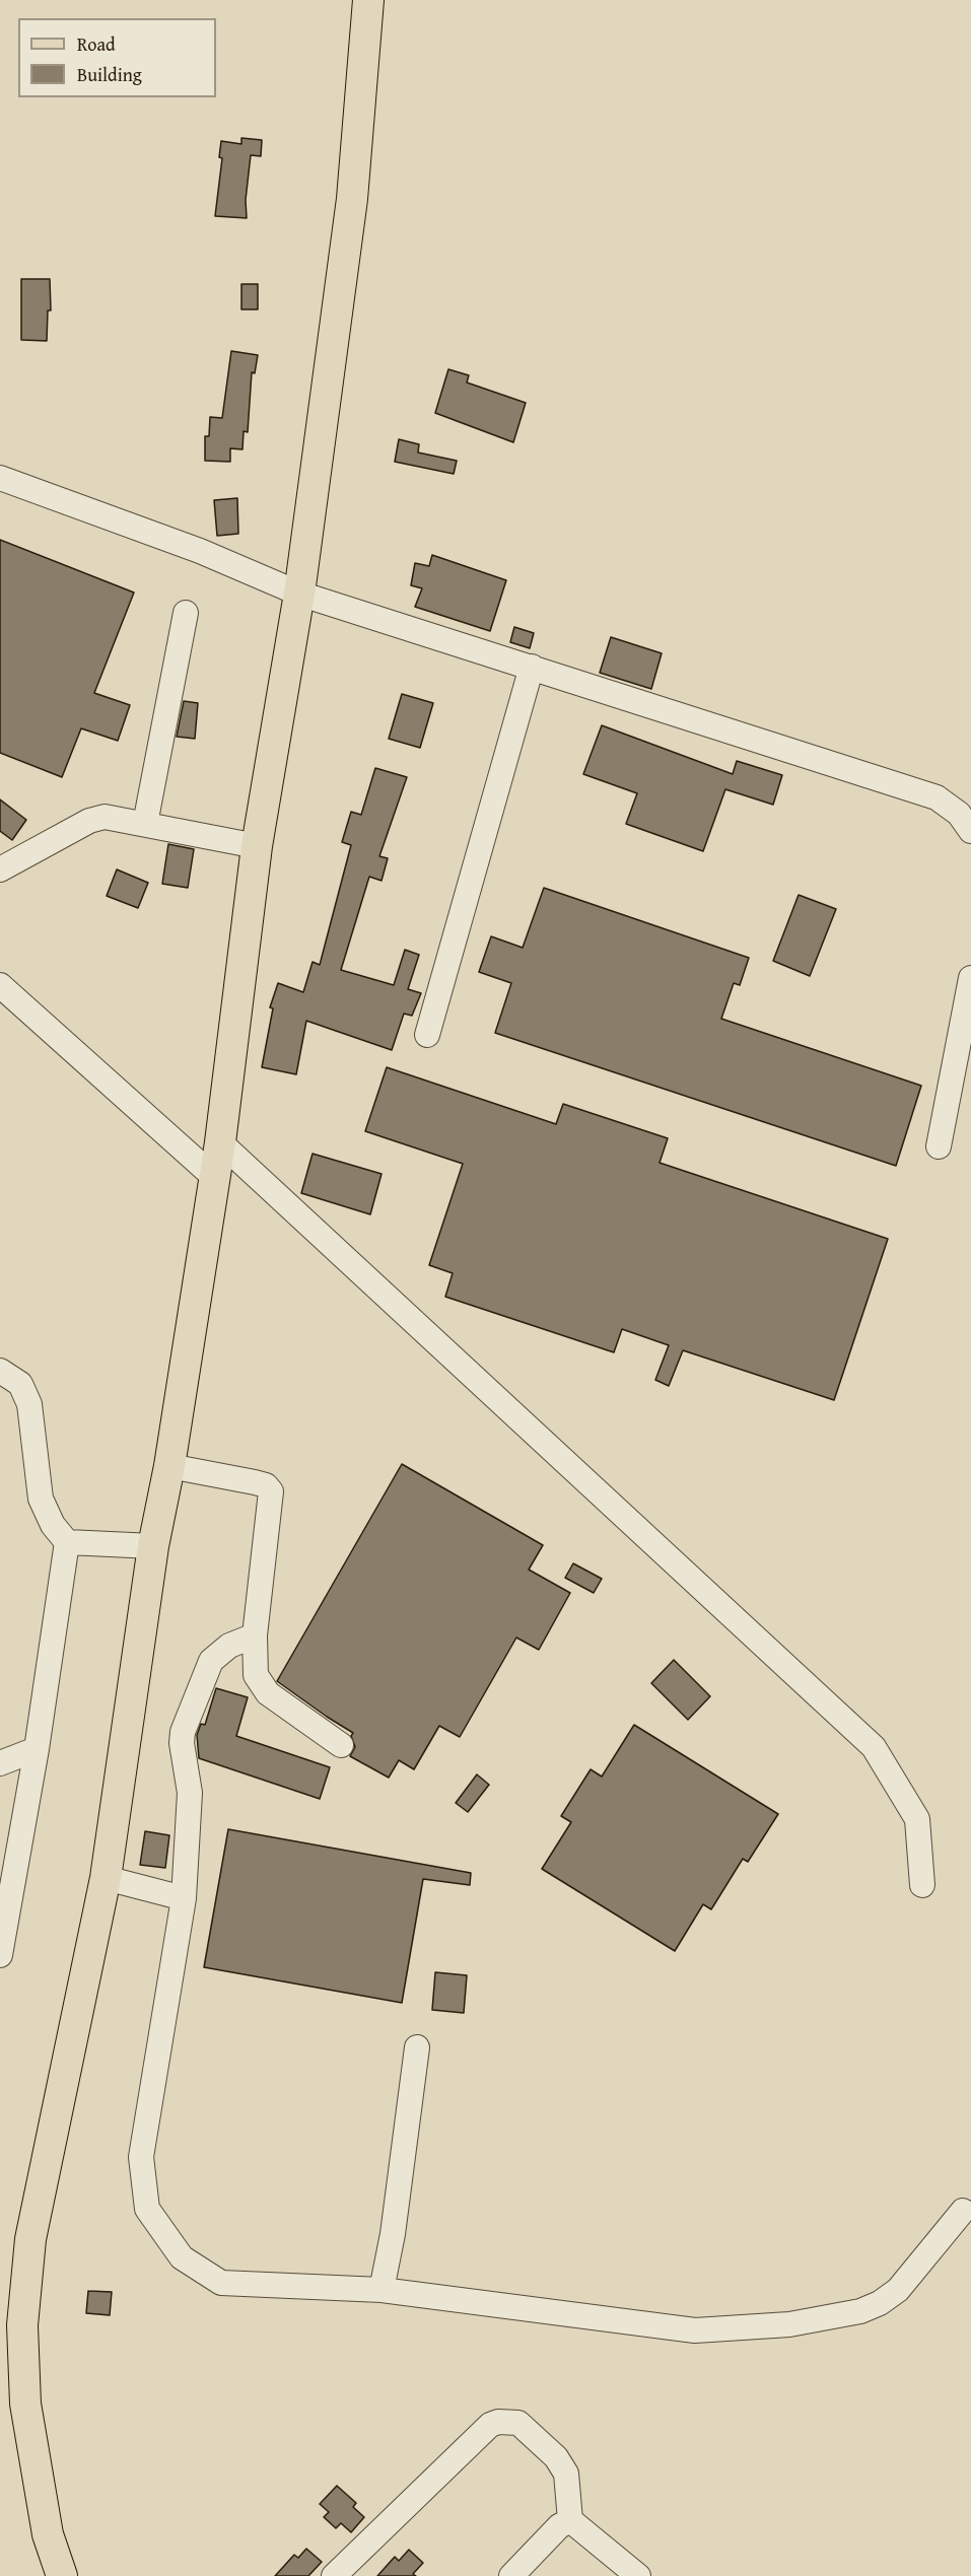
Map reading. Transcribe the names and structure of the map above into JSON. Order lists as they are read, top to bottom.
{
  "legend": ["Road", "Building"]
}
